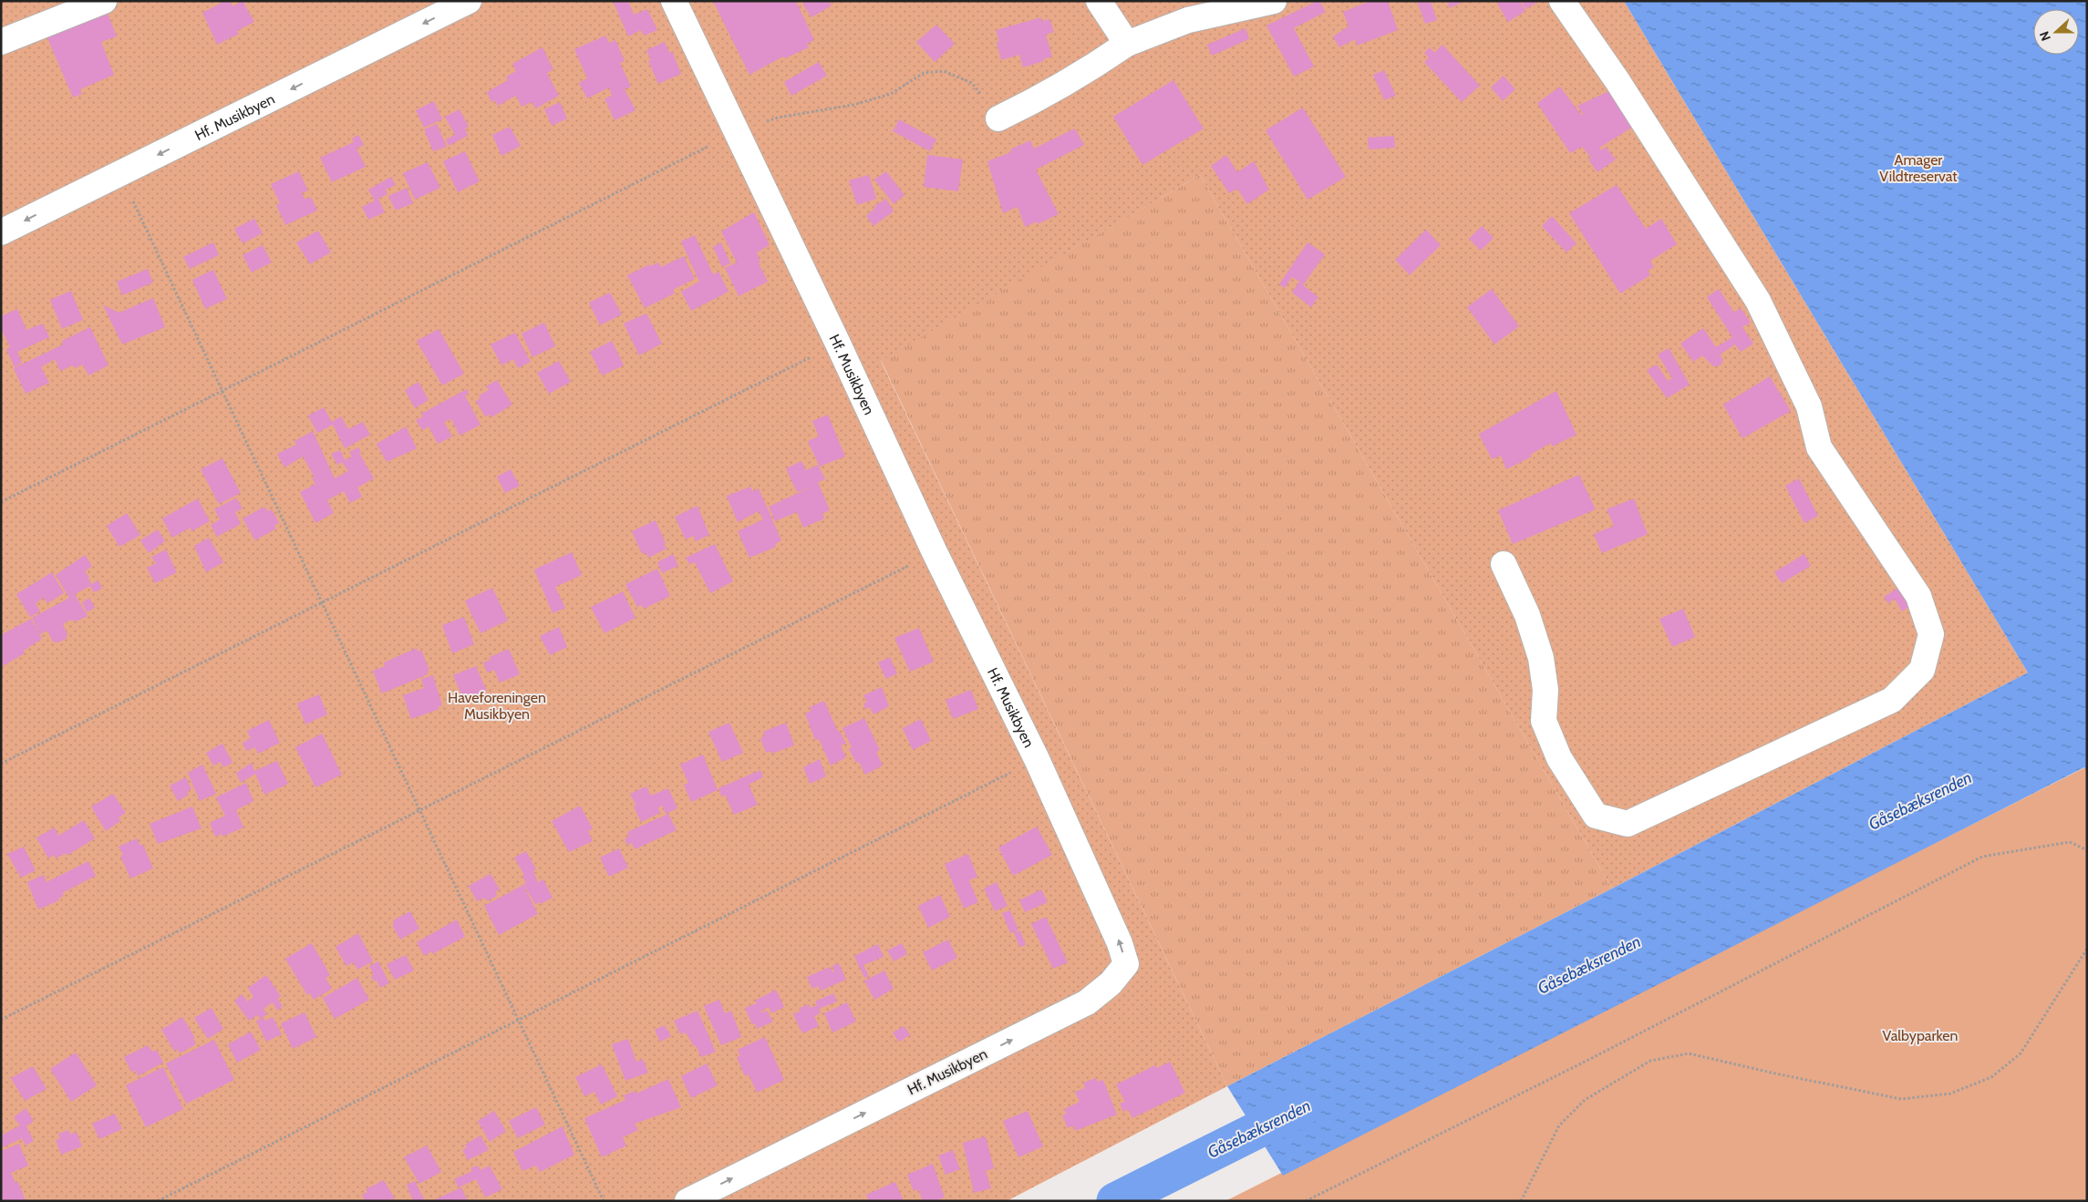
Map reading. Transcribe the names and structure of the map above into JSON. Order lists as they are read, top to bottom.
{
  "streets": {
    "street": ["Hf. Musikbyen"]
  },
  "water": ["Gåsebæksrenden"],
  "parks": ["Amager Vildtreservat", "Haveforeningen Musikbyen", "Valbyparken"],
  "north": "left"
}
